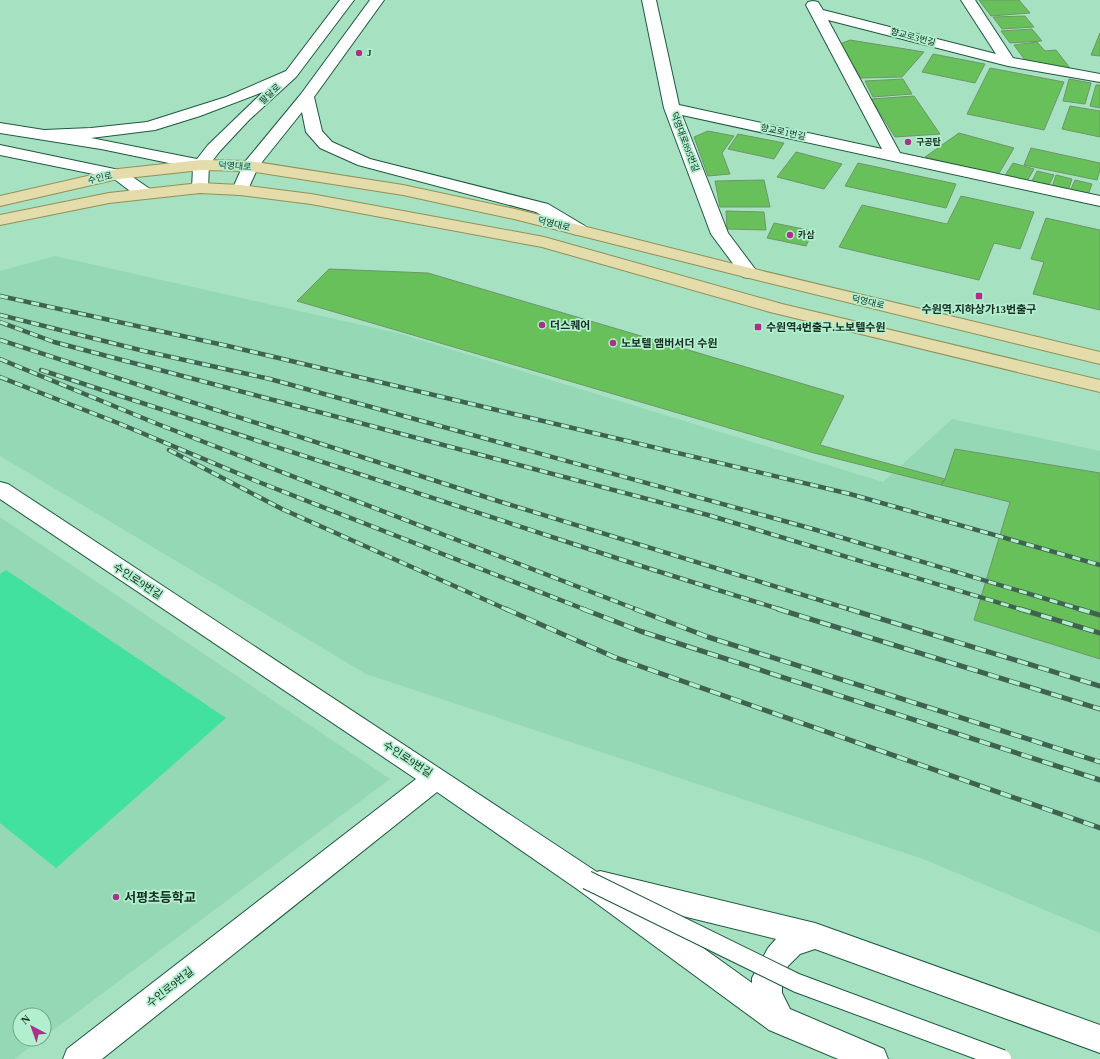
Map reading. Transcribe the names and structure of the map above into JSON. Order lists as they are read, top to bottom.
{
  "streets": {
    "main road": ["덕영대로", "수인로"],
    "street": [
      "향교로3번길",
      "팔달로",
      "향교로1번길",
      "덕영대로895번길",
      "수인로9번길"
    ]
  },
  "crossings": [
    ["팔달로", "덕영대로"],
    ["팔달로", "수인로"],
    ["향교로1번길", "덕영대로895번길"],
    ["덕영대로895번길", "덕영대로"],
    ["덕영대로", "수인로"]
  ],
  "places": {
    "other": [
      "J",
      "구공탄",
      "카삼",
      "더스퀘어",
      "노보텔 앰버서더 수원",
      "서평초등학교"
    ],
    "transit": ["수원역.지하상가13번출구", "수원역4번출구.노보텔수원"]
  },
  "north": "top left"
}
